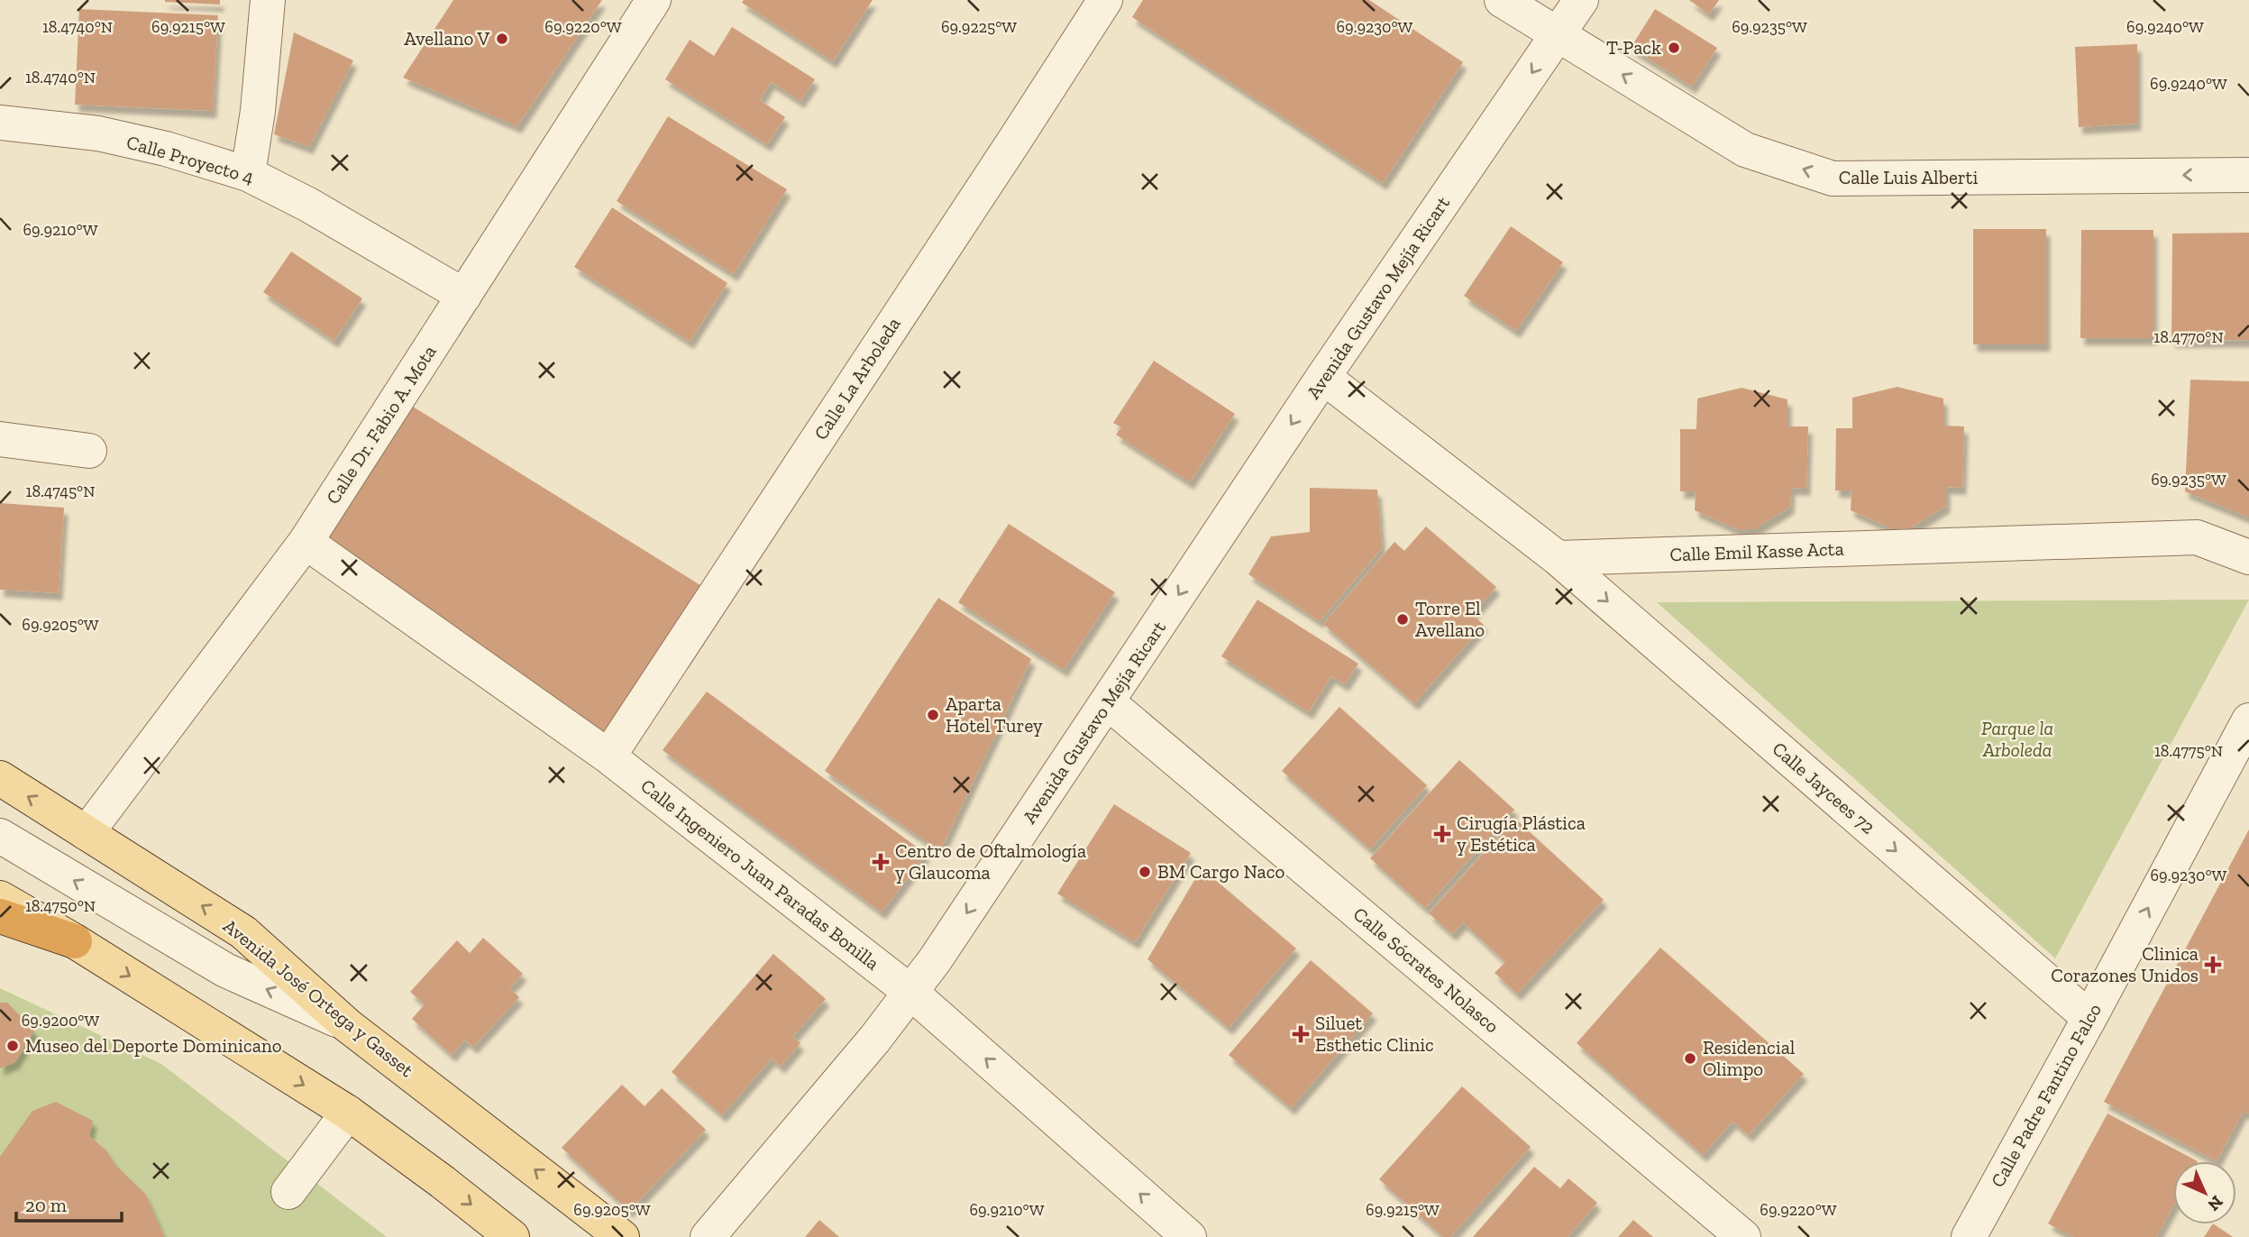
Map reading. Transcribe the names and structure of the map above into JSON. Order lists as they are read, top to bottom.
{
  "streets": {
    "main road": ["Avenida José Ortega y Gasset"],
    "street": [
      "Calle Proyecto 4",
      "Calle Luis Alberti",
      "Avenida Gustavo Mejía Ricart",
      "Calle La Arboleda",
      "Calle Dr. Fabio A. Mota",
      "Calle Emil Kasse Acta",
      "Calle Jaycees 72",
      "Calle Ingeniero Juan Paradas Bonilla",
      "Calle Sócrates Nolasco",
      "Calle Padre Fantino Falco"
    ]
  },
  "crossings": [
    ["Calle Proyecto 4", "Calle Dr. Fabio A. Mota"],
    ["Calle Luis Alberti", "Avenida Gustavo Mejía Ricart"],
    ["Avenida Gustavo Mejía Ricart", "Calle Ingeniero Juan Paradas Bonilla"],
    ["Avenida Gustavo Mejía Ricart", "Calle Sócrates Nolasco"],
    ["Calle La Arboleda", "Calle Ingeniero Juan Paradas Bonilla"],
    ["Calle Dr. Fabio A. Mota", "Calle Ingeniero Juan Paradas Bonilla"],
    ["Calle Dr. Fabio A. Mota", "Avenida José Ortega y Gasset"],
    ["Calle Emil Kasse Acta", "Calle Jaycees 72"],
    ["Calle Jaycees 72", "Calle Padre Fantino Falco"]
  ],
  "one_way": [
    "Calle Luis Alberti",
    "Avenida Gustavo Mejía Ricart",
    "Calle Jaycees 72",
    "Calle Padre Fantino Falco"
  ],
  "parks": ["Parque la Arboleda"],
  "places": {
    "other": [
      "Avellano V",
      "T-Pack",
      "Torre El Avellano",
      "Aparta Hotel Turey",
      "BM Cargo Naco",
      "Museo del Deporte Dominicano",
      "Residencial Olimpo"
    ],
    "health": [
      "Cirugía Plástica y Estética",
      "Centro de Oftalmología y Glaucoma",
      "Clinica Corazones Unidos",
      "Siluet Esthetic Clinic"
    ]
  },
  "scale_bar": "20 m",
  "north": "bottom right",
  "coordinates": [
    "18.4740°N",
    "69.9215°W",
    "69.9220°W",
    "69.9225°W",
    "69.9230°W",
    "69.9235°W",
    "69.9240°W",
    "69.9210°W",
    "18.4770°N",
    "18.4745°N",
    "69.9205°W",
    "18.4775°N",
    "18.4750°N",
    "69.9200°W"
  ]
}
